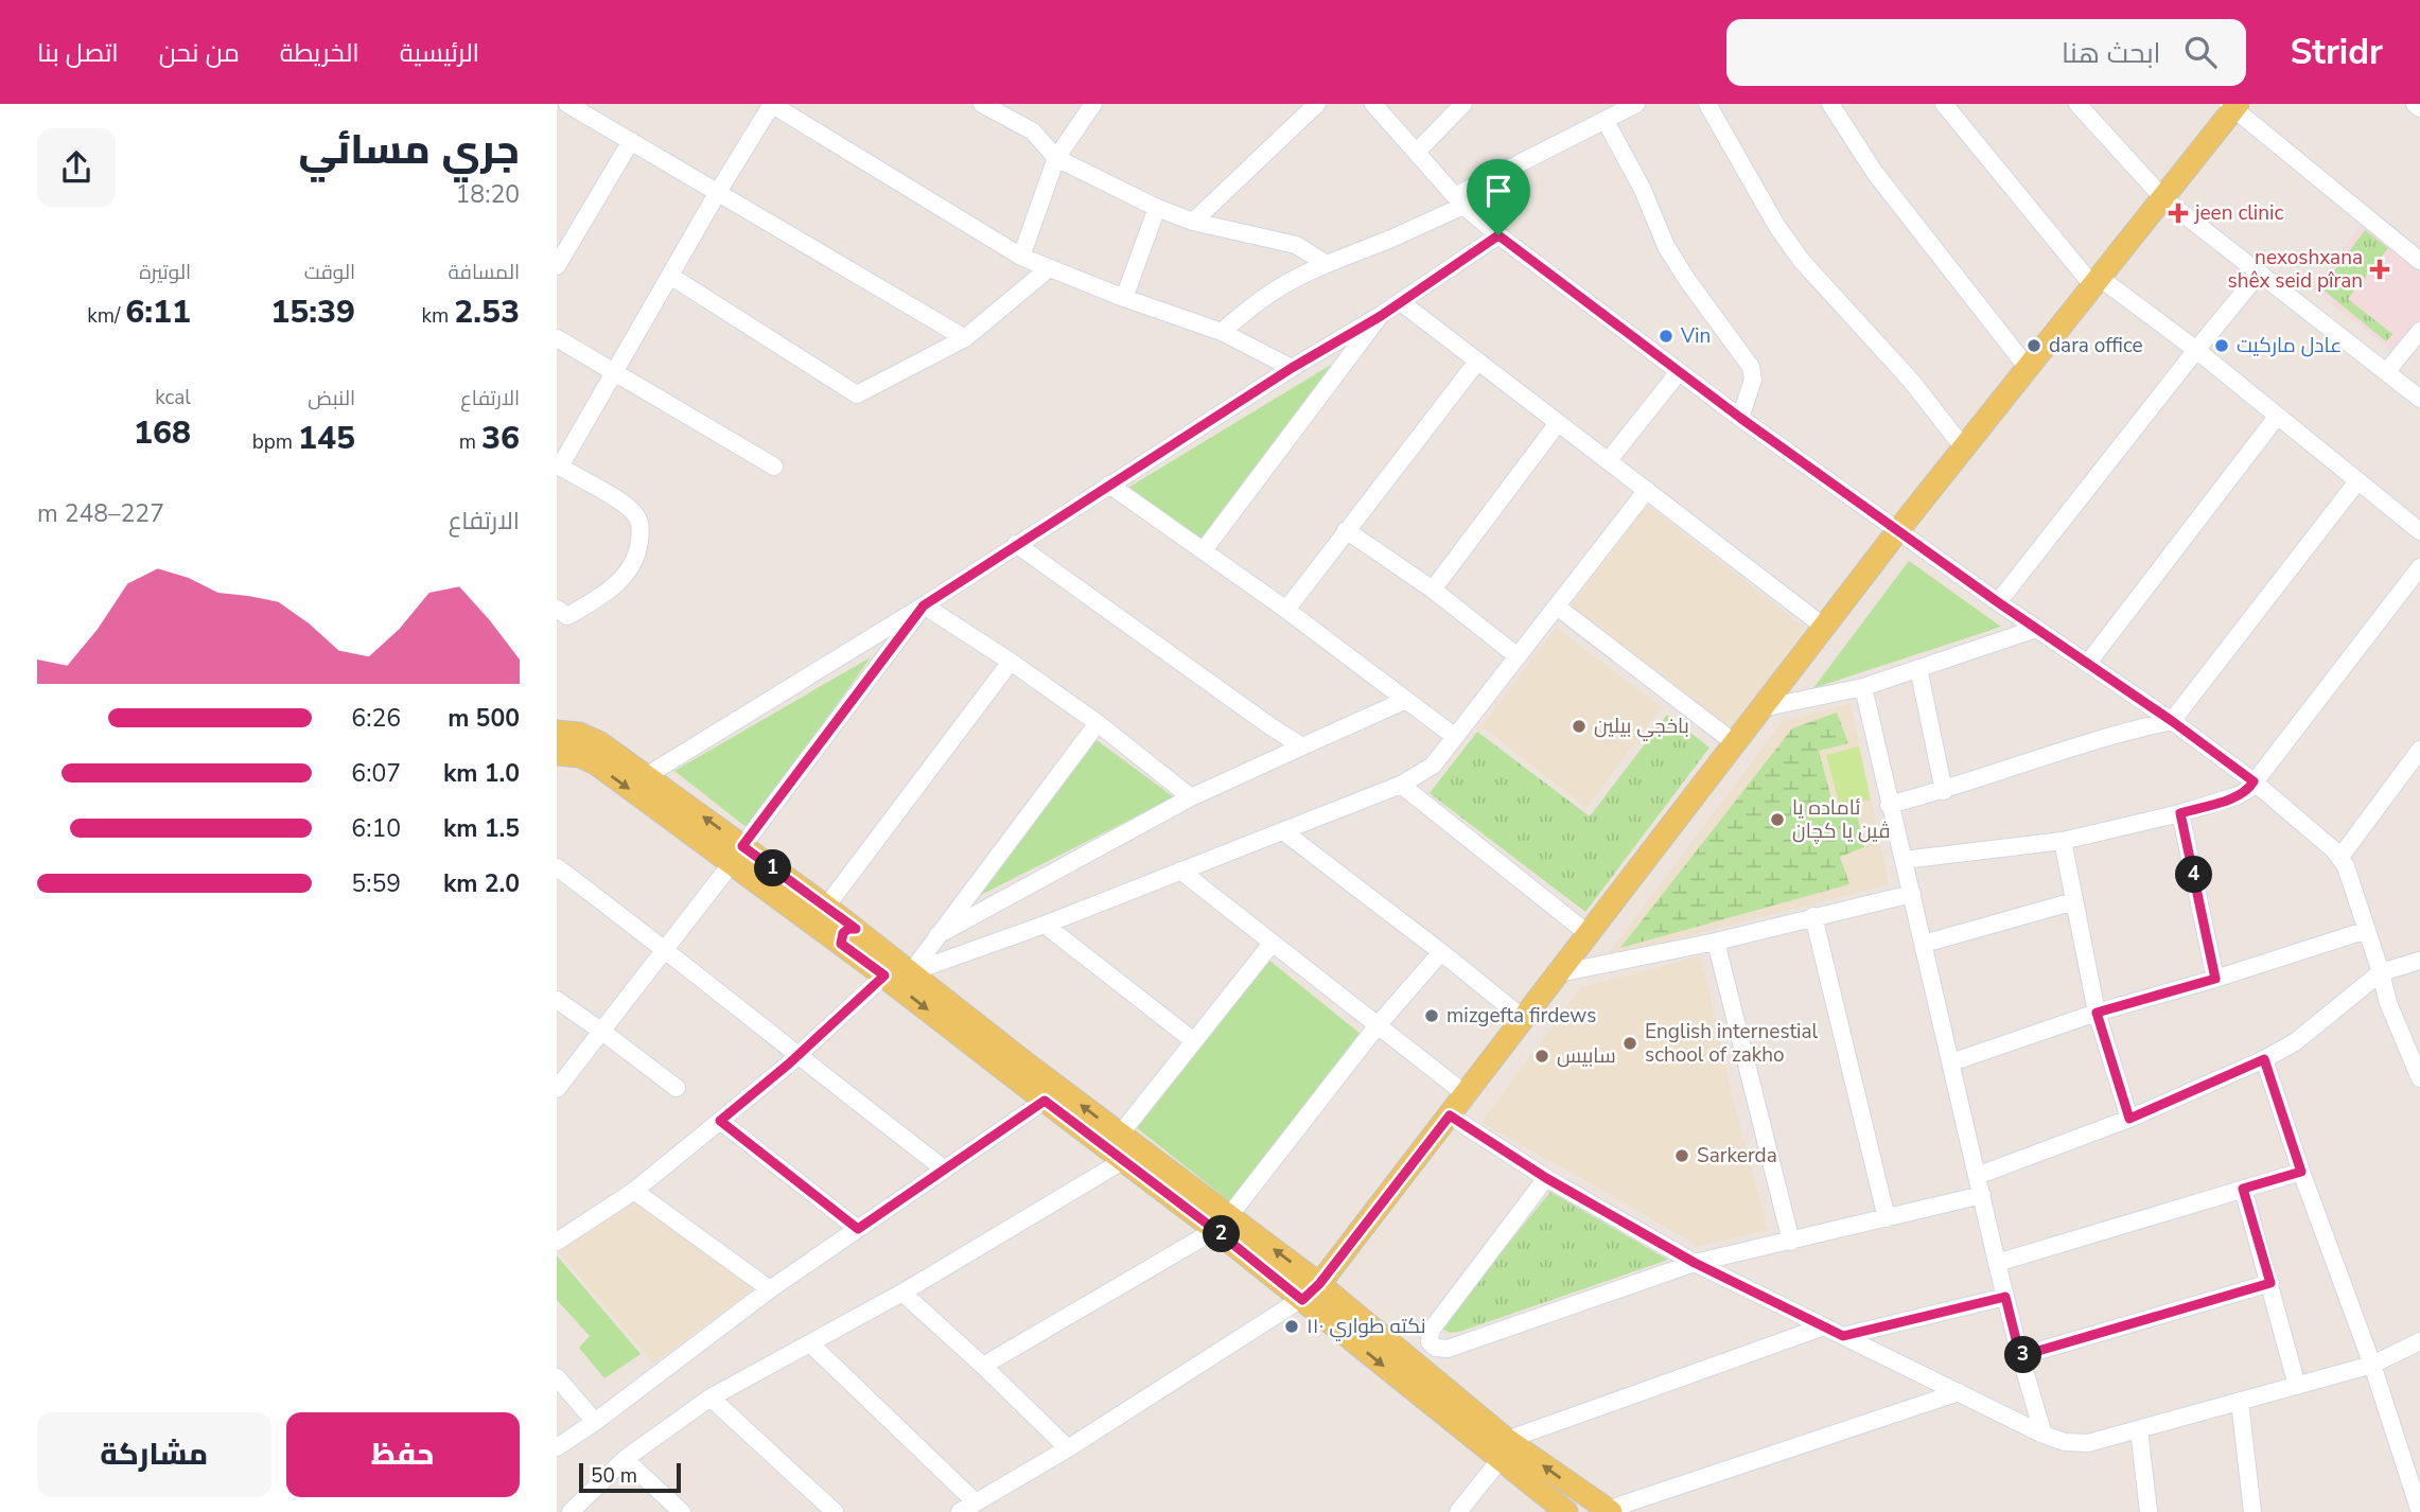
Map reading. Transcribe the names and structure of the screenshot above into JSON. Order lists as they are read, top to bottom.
{
  "places": {
    "health": ["jeen clinic", "nexoshxana shêx seid pîran"],
    "other": [
      "Vin",
      "dara office",
      "عادل ماركيت",
      "باخجي بيلين",
      "ئاماده یا ڤین یا کچان",
      "mizgefta firdews",
      "English internestial school of zakho",
      "سابيس",
      "Sarkerda",
      "نكته طواري ١١٠"
    ]
  },
  "scale_bar": "50 m",
  "page": {
    "header": "Stridr",
    "search": "ابحث هنا",
    "nav": [
      "الرئيسية",
      "الخريطة",
      "من نحن",
      "اتصل بنا"
    ],
    "heading": ["جري مسائي", "18:20"],
    "stats": [
      ["المسافة", "2.53 km"],
      ["الوقت", "15:39"],
      ["الوتيرة", "6:11 /km"],
      ["الارتفاع", "36 m"],
      ["النبض", "145 bpm"],
      ["kcal", "168"]
    ],
    "chart": ["الارتفاع", "227–248 m"],
    "list": [
      {
        "name": "500 m",
        "note": "6:26"
      },
      {
        "name": "1.0 km",
        "note": "6:07"
      },
      {
        "name": "1.5 km",
        "note": "6:10"
      },
      {
        "name": "2.0 km",
        "note": "5:59"
      }
    ],
    "pins": [
      "1",
      "4",
      "2",
      "3"
    ],
    "buttons": ["حفظ", "مشاركة"],
    "scale": "50 m"
  }
}
